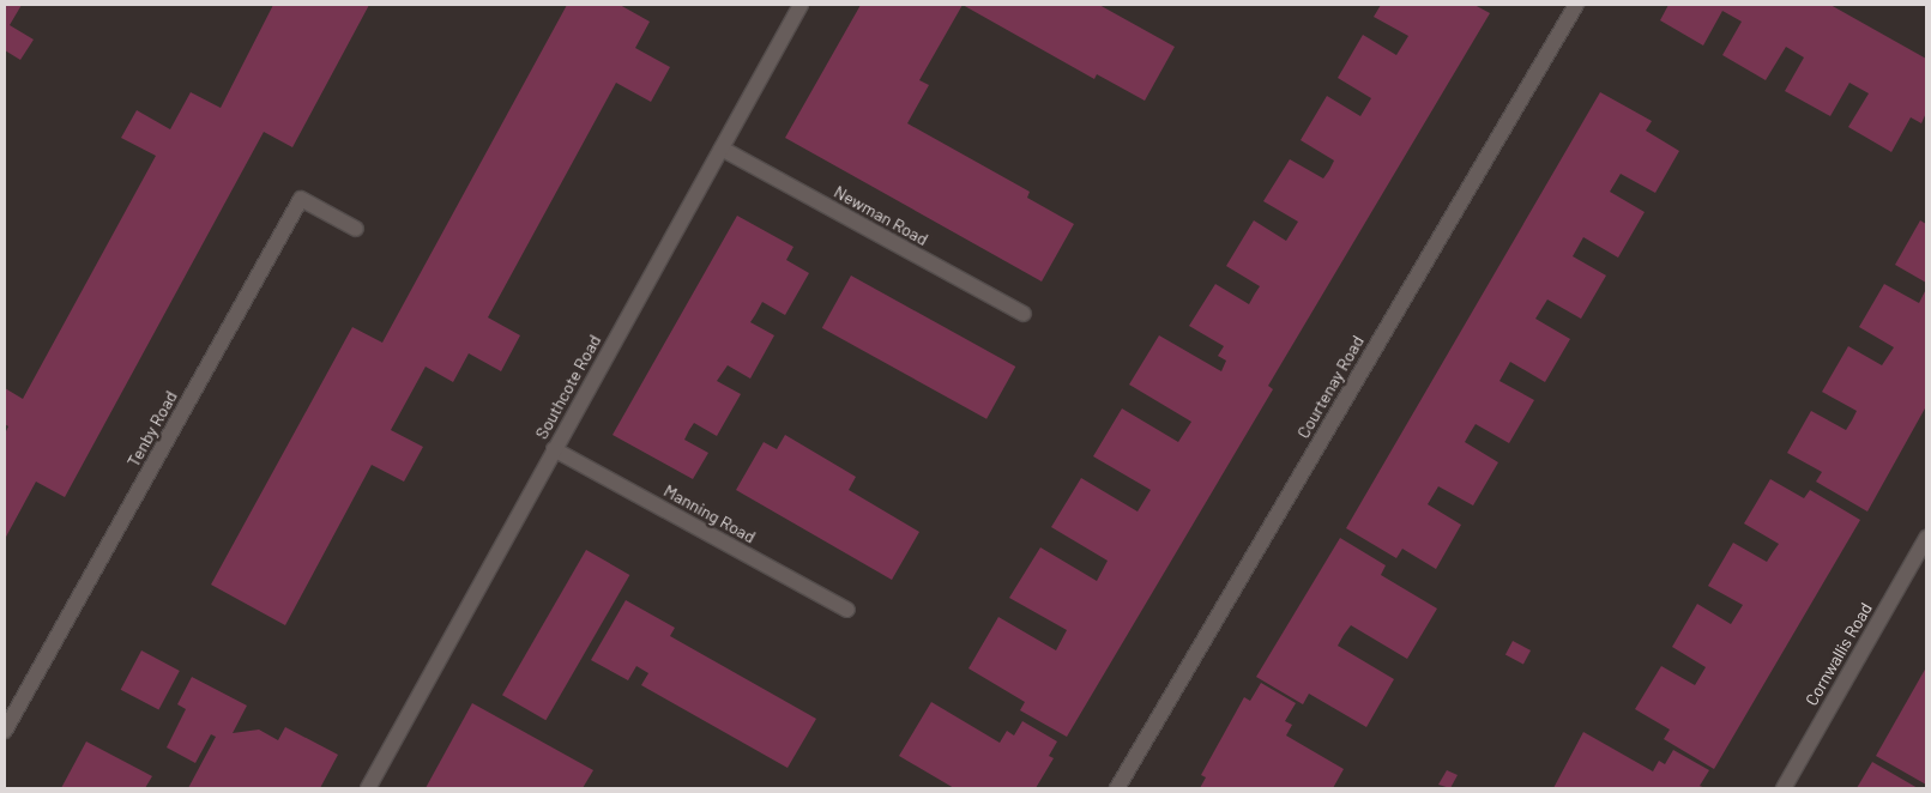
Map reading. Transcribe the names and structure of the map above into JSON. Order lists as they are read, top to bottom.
{
  "streets": {
    "street": [
      "Newman Road",
      "Southcote Road",
      "Courtenay Road",
      "Tenby Road",
      "Manning Road",
      "Cornwallis Road"
    ]
  },
  "crossings": [
    ["Newman Road", "Southcote Road"],
    ["Southcote Road", "Manning Road"]
  ]
}
